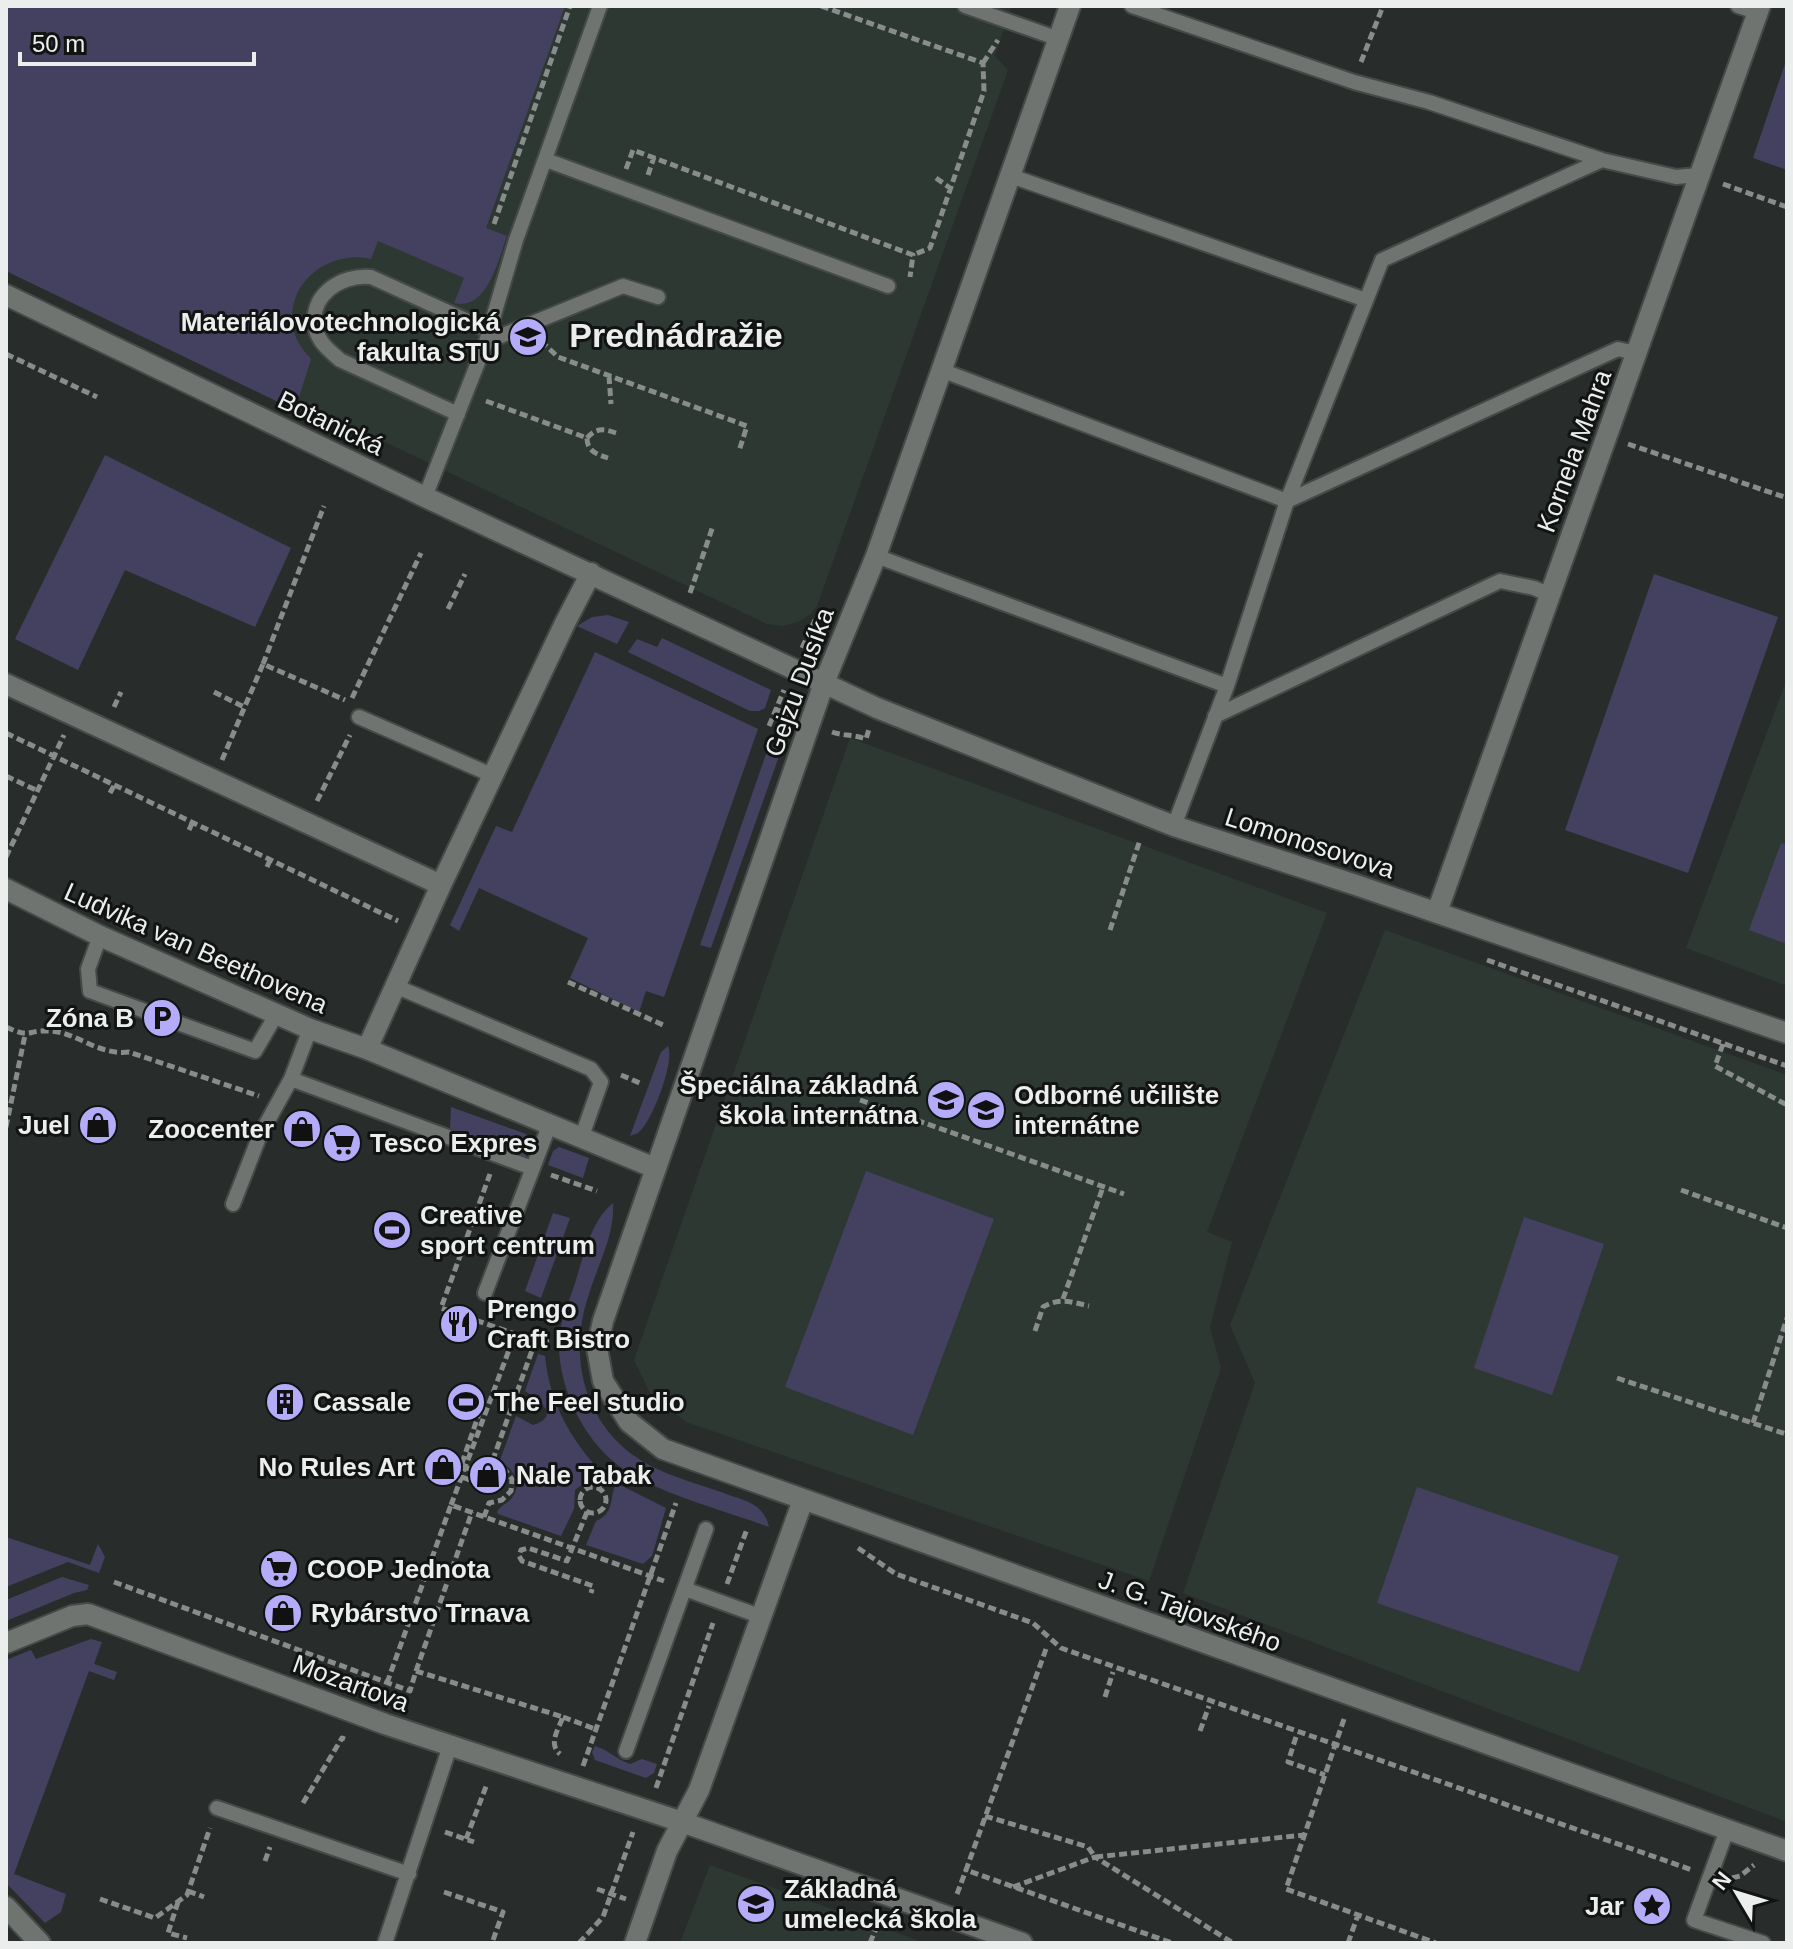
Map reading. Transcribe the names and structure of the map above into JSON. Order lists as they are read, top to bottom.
{
  "streets": {
    "street": [
      "Botanická",
      "Kornela Mahra",
      "Gejzu Dusíka",
      "Lomonosovova",
      "Ludvika van Beethovena",
      "J. G. Tajovského",
      "Mozartova"
    ]
  },
  "crossings": [
    ["Botanická", "Gejzu Dusíka"],
    ["Botanická", "Lomonosovova"],
    ["Kornela Mahra", "Lomonosovova"],
    ["Gejzu Dusíka", "Lomonosovova"],
    ["Gejzu Dusíka", "Ludvika van Beethovena"],
    ["Gejzu Dusíka", "J. G. Tajovského"]
  ],
  "districts": ["Prednádražie"],
  "places": {
    "school or university": [
      "Materiálovotechnologická fakulta STU",
      "Špeciálna základná škola internátna",
      "Odborné učilište internátne",
      "Základná umelecká škola"
    ],
    "parking": ["Zóna B"],
    "shop": [
      "Juel",
      "Zoocenter",
      "No Rules Art",
      "Nale Tabak",
      "Rybárstvo Trnava"
    ],
    "supermarket": ["Tesco Expres", "COOP Jednota"],
    "sports": ["Creative sport centrum", "The Feel studio"],
    "restaurant": ["Prengo Craft Bistro"],
    "building": ["Cassale"],
    "place": ["Jar"]
  },
  "scale_bar": "50 m",
  "north": "top left"
}
